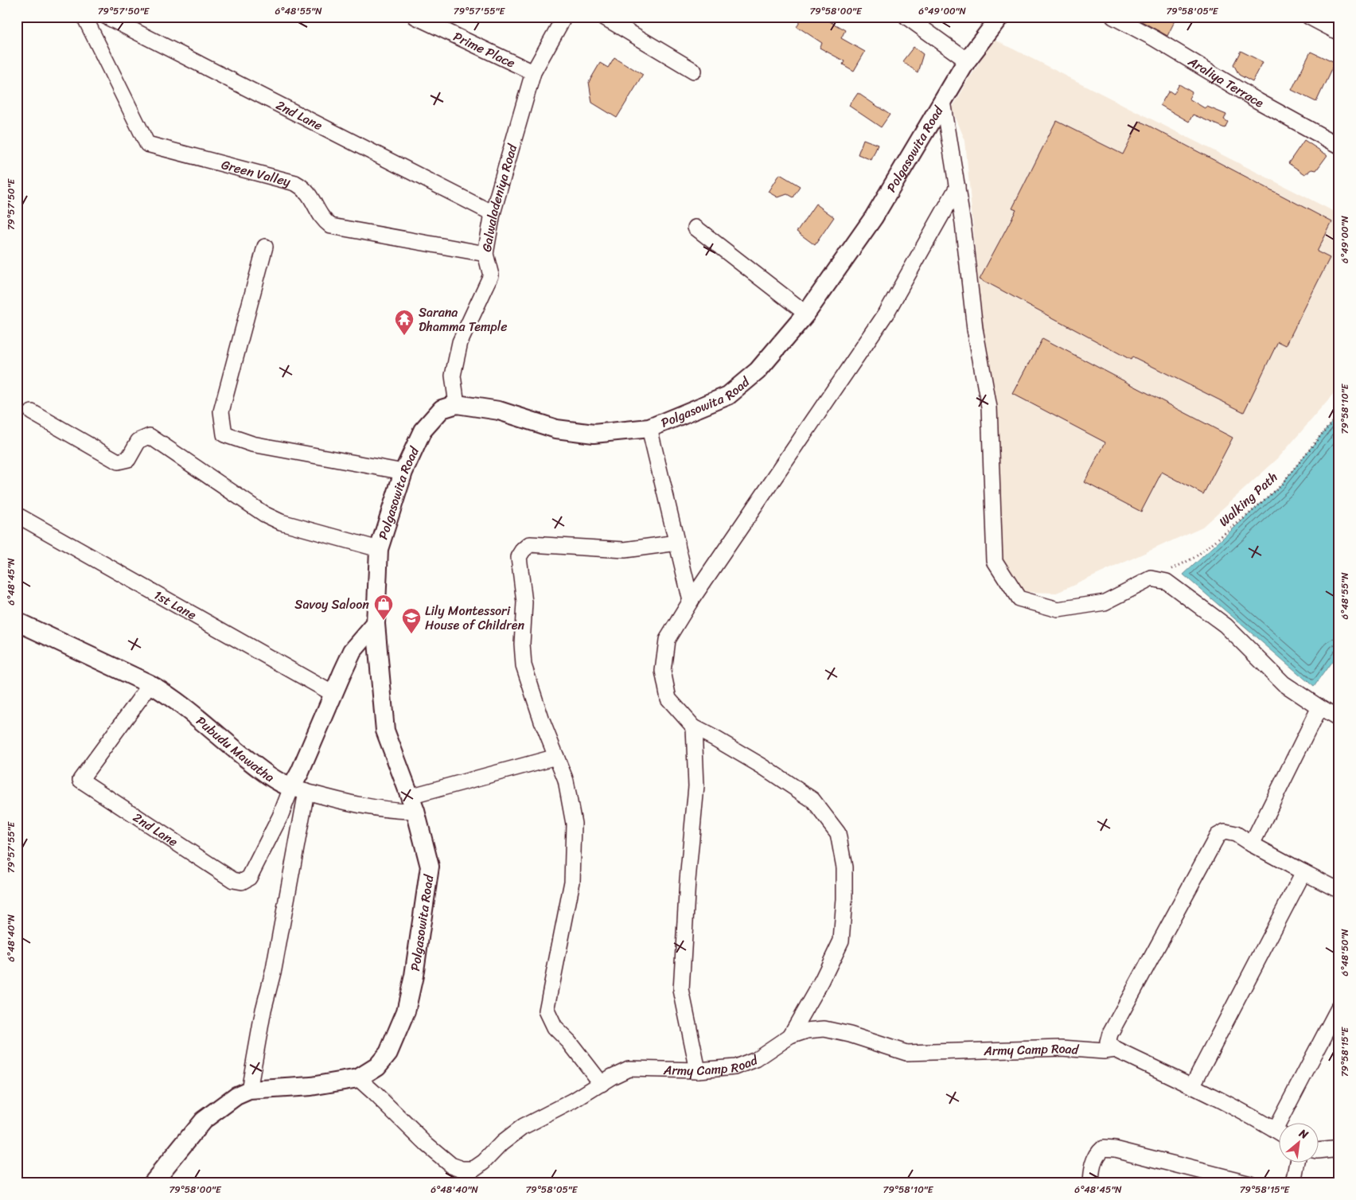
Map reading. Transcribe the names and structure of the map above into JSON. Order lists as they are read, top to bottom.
{
  "streets": {
    "street": [
      "Prime Place",
      "Araliya Terrace",
      "2nd Lane",
      "Polgasowita Road",
      "Green Valley",
      "Galwaladeniya Road",
      "1st Lane",
      "Pubudu Mawatha",
      "Army Camp Road"
    ],
    "path": ["Walking Path"]
  },
  "crossings": [
    ["Prime Place", "Galwaladeniya Road"],
    ["2nd Lane", "Galwaladeniya Road"],
    ["2nd Lane", "Pubudu Mawatha"],
    ["Polgasowita Road", "Galwaladeniya Road"],
    ["Polgasowita Road", "Army Camp Road"],
    ["Green Valley", "Galwaladeniya Road"]
  ],
  "places": {
    "temple": ["Sarana Dhamma Temple"],
    "shop": ["Savoy Saloon"],
    "school or university": ["Lily Montessori House of Children"]
  },
  "north": "top right",
  "coordinates": [
    "79°57'50\"E",
    "6°48'55\"N",
    "79°57'55\"E",
    "79°58'00\"E",
    "6°49'00\"N",
    "79°58'05\"E",
    "79°58'10\"E",
    "6°48'45\"N",
    "6°48'40\"N",
    "6°48'50\"N",
    "79°58'15\"E"
  ]
}
